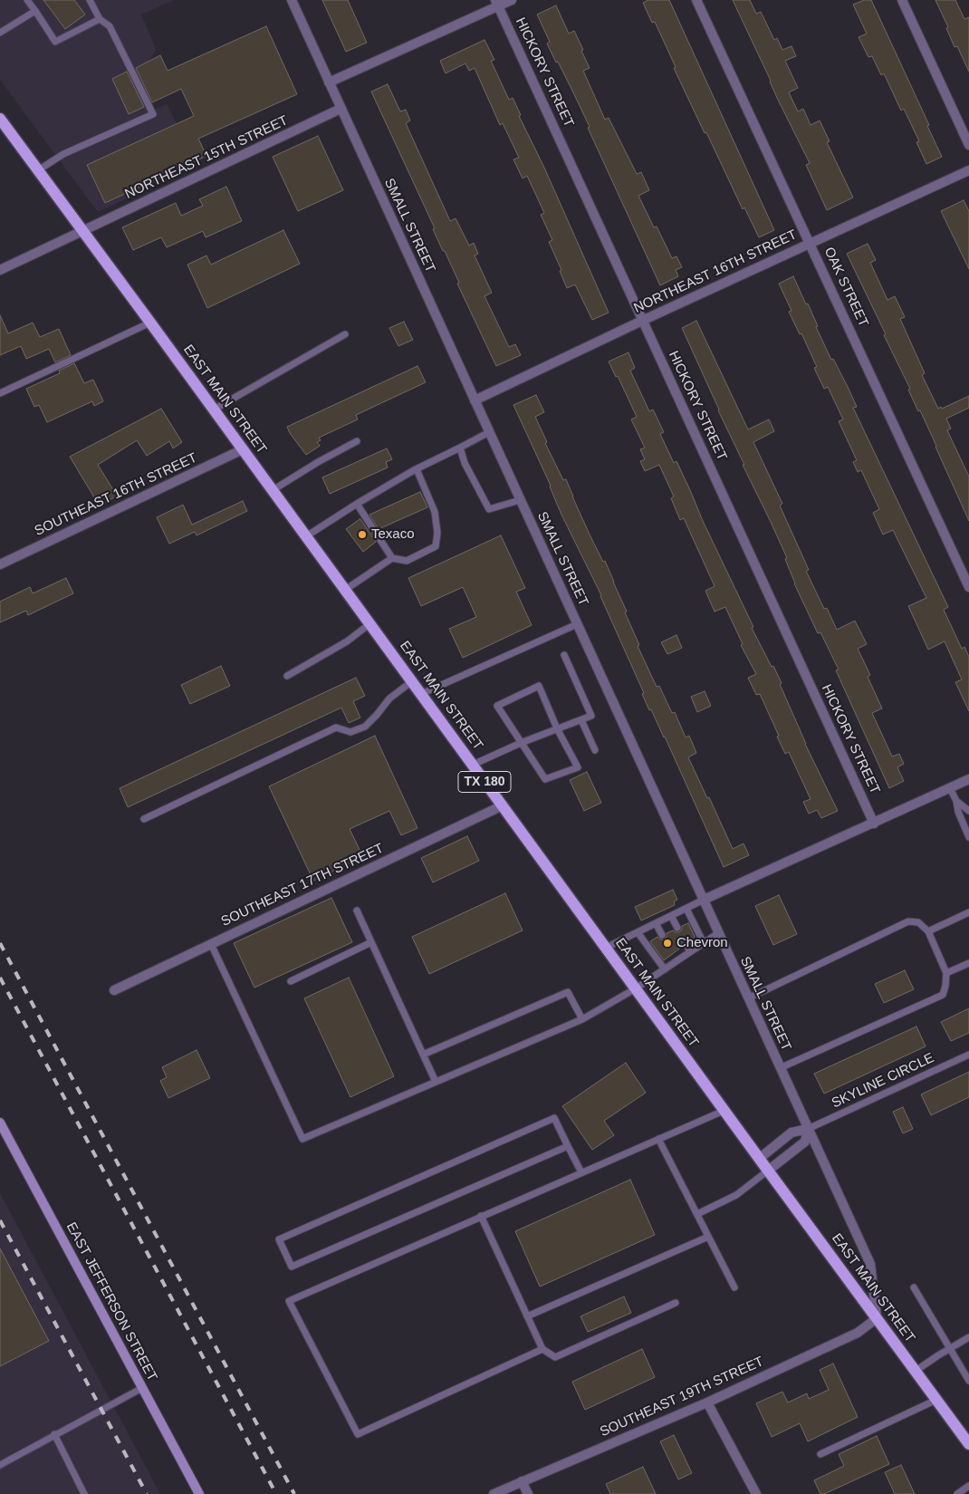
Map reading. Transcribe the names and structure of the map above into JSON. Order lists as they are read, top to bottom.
{
  "streets": {
    "main road": ["EAST MAIN STREET", "TX 180", "EAST JEFFERSON STREET"],
    "street": [
      "HICKORY STREET",
      "NORTHEAST 15TH STREET",
      "SMALL STREET",
      "NORTHEAST 16TH STREET",
      "OAK STREET",
      "SOUTHEAST 16TH STREET",
      "SOUTHEAST 17TH STREET",
      "SOUTHEAST 19TH STREET"
    ],
    "lane": ["SKYLINE CIRCLE"]
  },
  "crossings": [
    ["HICKORY STREET", "NORTHEAST 16TH STREET"],
    ["NORTHEAST 15TH STREET", "SMALL STREET"],
    ["NORTHEAST 15TH STREET", "EAST MAIN STREET"],
    ["SMALL STREET", "NORTHEAST 16TH STREET"],
    ["SMALL STREET", "EAST MAIN STREET"],
    ["SMALL STREET", "SKYLINE CIRCLE"],
    ["SMALL STREET", "SOUTHEAST 19TH STREET"],
    ["NORTHEAST 16TH STREET", "OAK STREET"],
    ["EAST MAIN STREET", "SOUTHEAST 16TH STREET"],
    ["EAST MAIN STREET", "SOUTHEAST 17TH STREET"],
    ["EAST MAIN STREET", "SOUTHEAST 19TH STREET"]
  ],
  "places": ["Texaco", "Chevron"]
}
